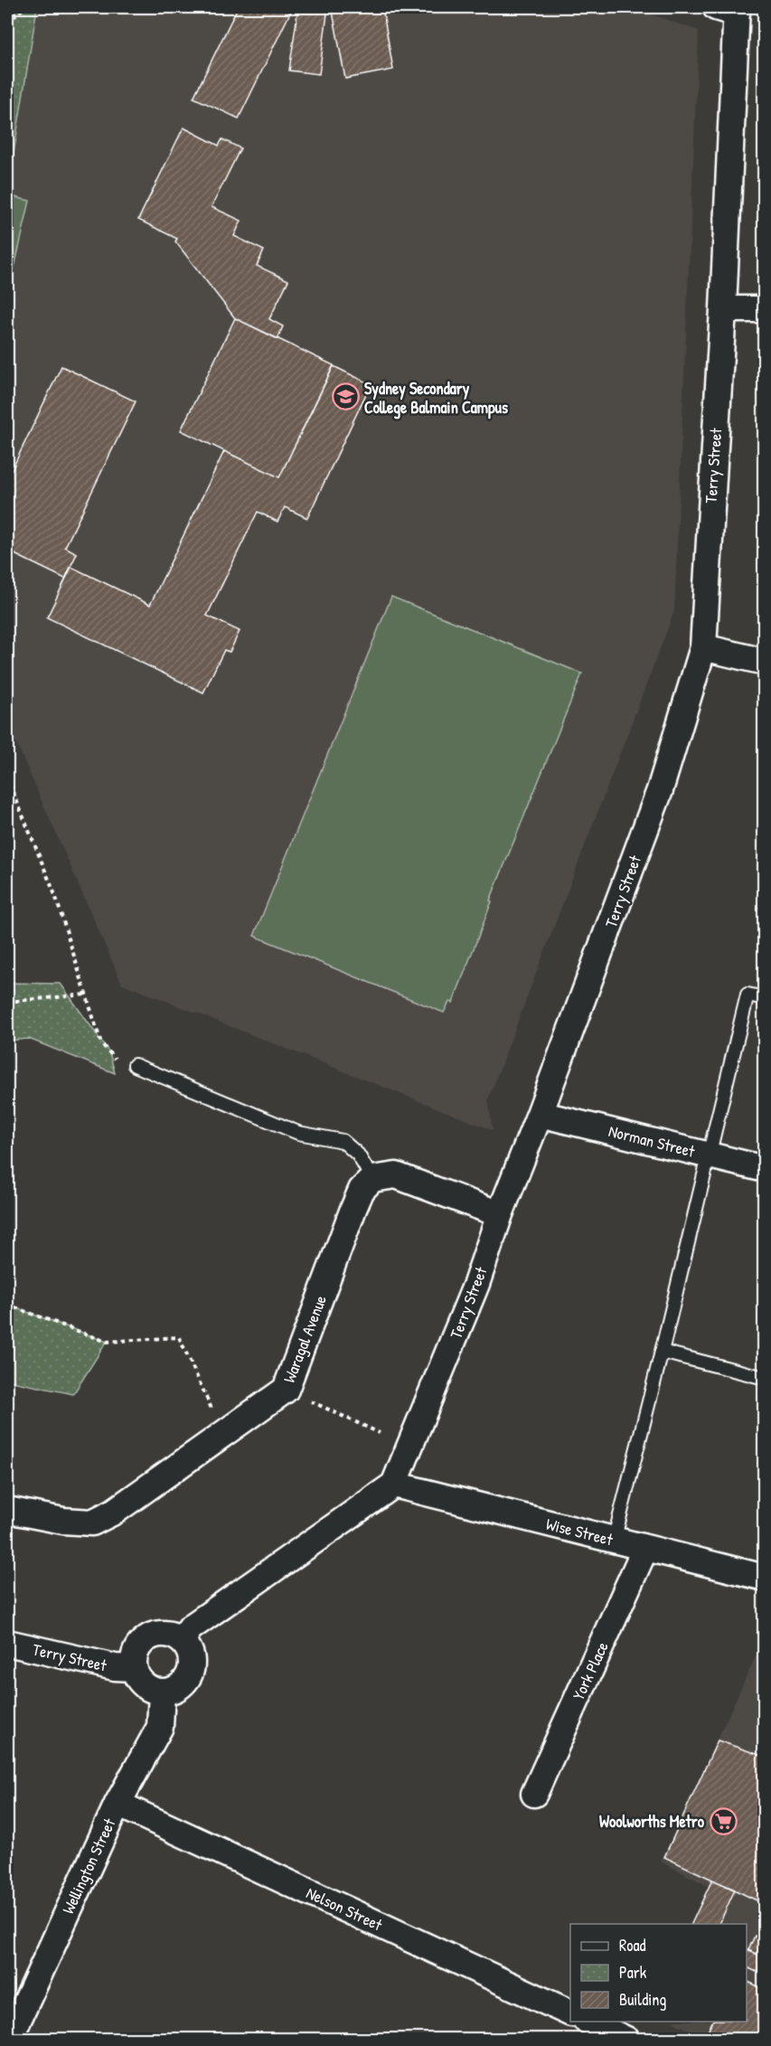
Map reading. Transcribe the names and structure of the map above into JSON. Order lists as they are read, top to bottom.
{
  "streets": {
    "street": [
      "Terry Street",
      "Norman Street",
      "Waragal Avenue",
      "Wise Street",
      "York Place",
      "Wellington Street",
      "Nelson Street"
    ]
  },
  "crossings": [
    ["Terry Street", "Norman Street"],
    ["Terry Street", "Wise Street"],
    ["Terry Street", "Wellington Street"],
    ["Wise Street", "York Place"],
    ["Wellington Street", "Nelson Street"]
  ],
  "places": {
    "school or university": ["Sydney Secondary College Balmain Campus"],
    "supermarket": ["Woolworths Metro"]
  },
  "legend": ["Road", "Park", "Building"]
}
